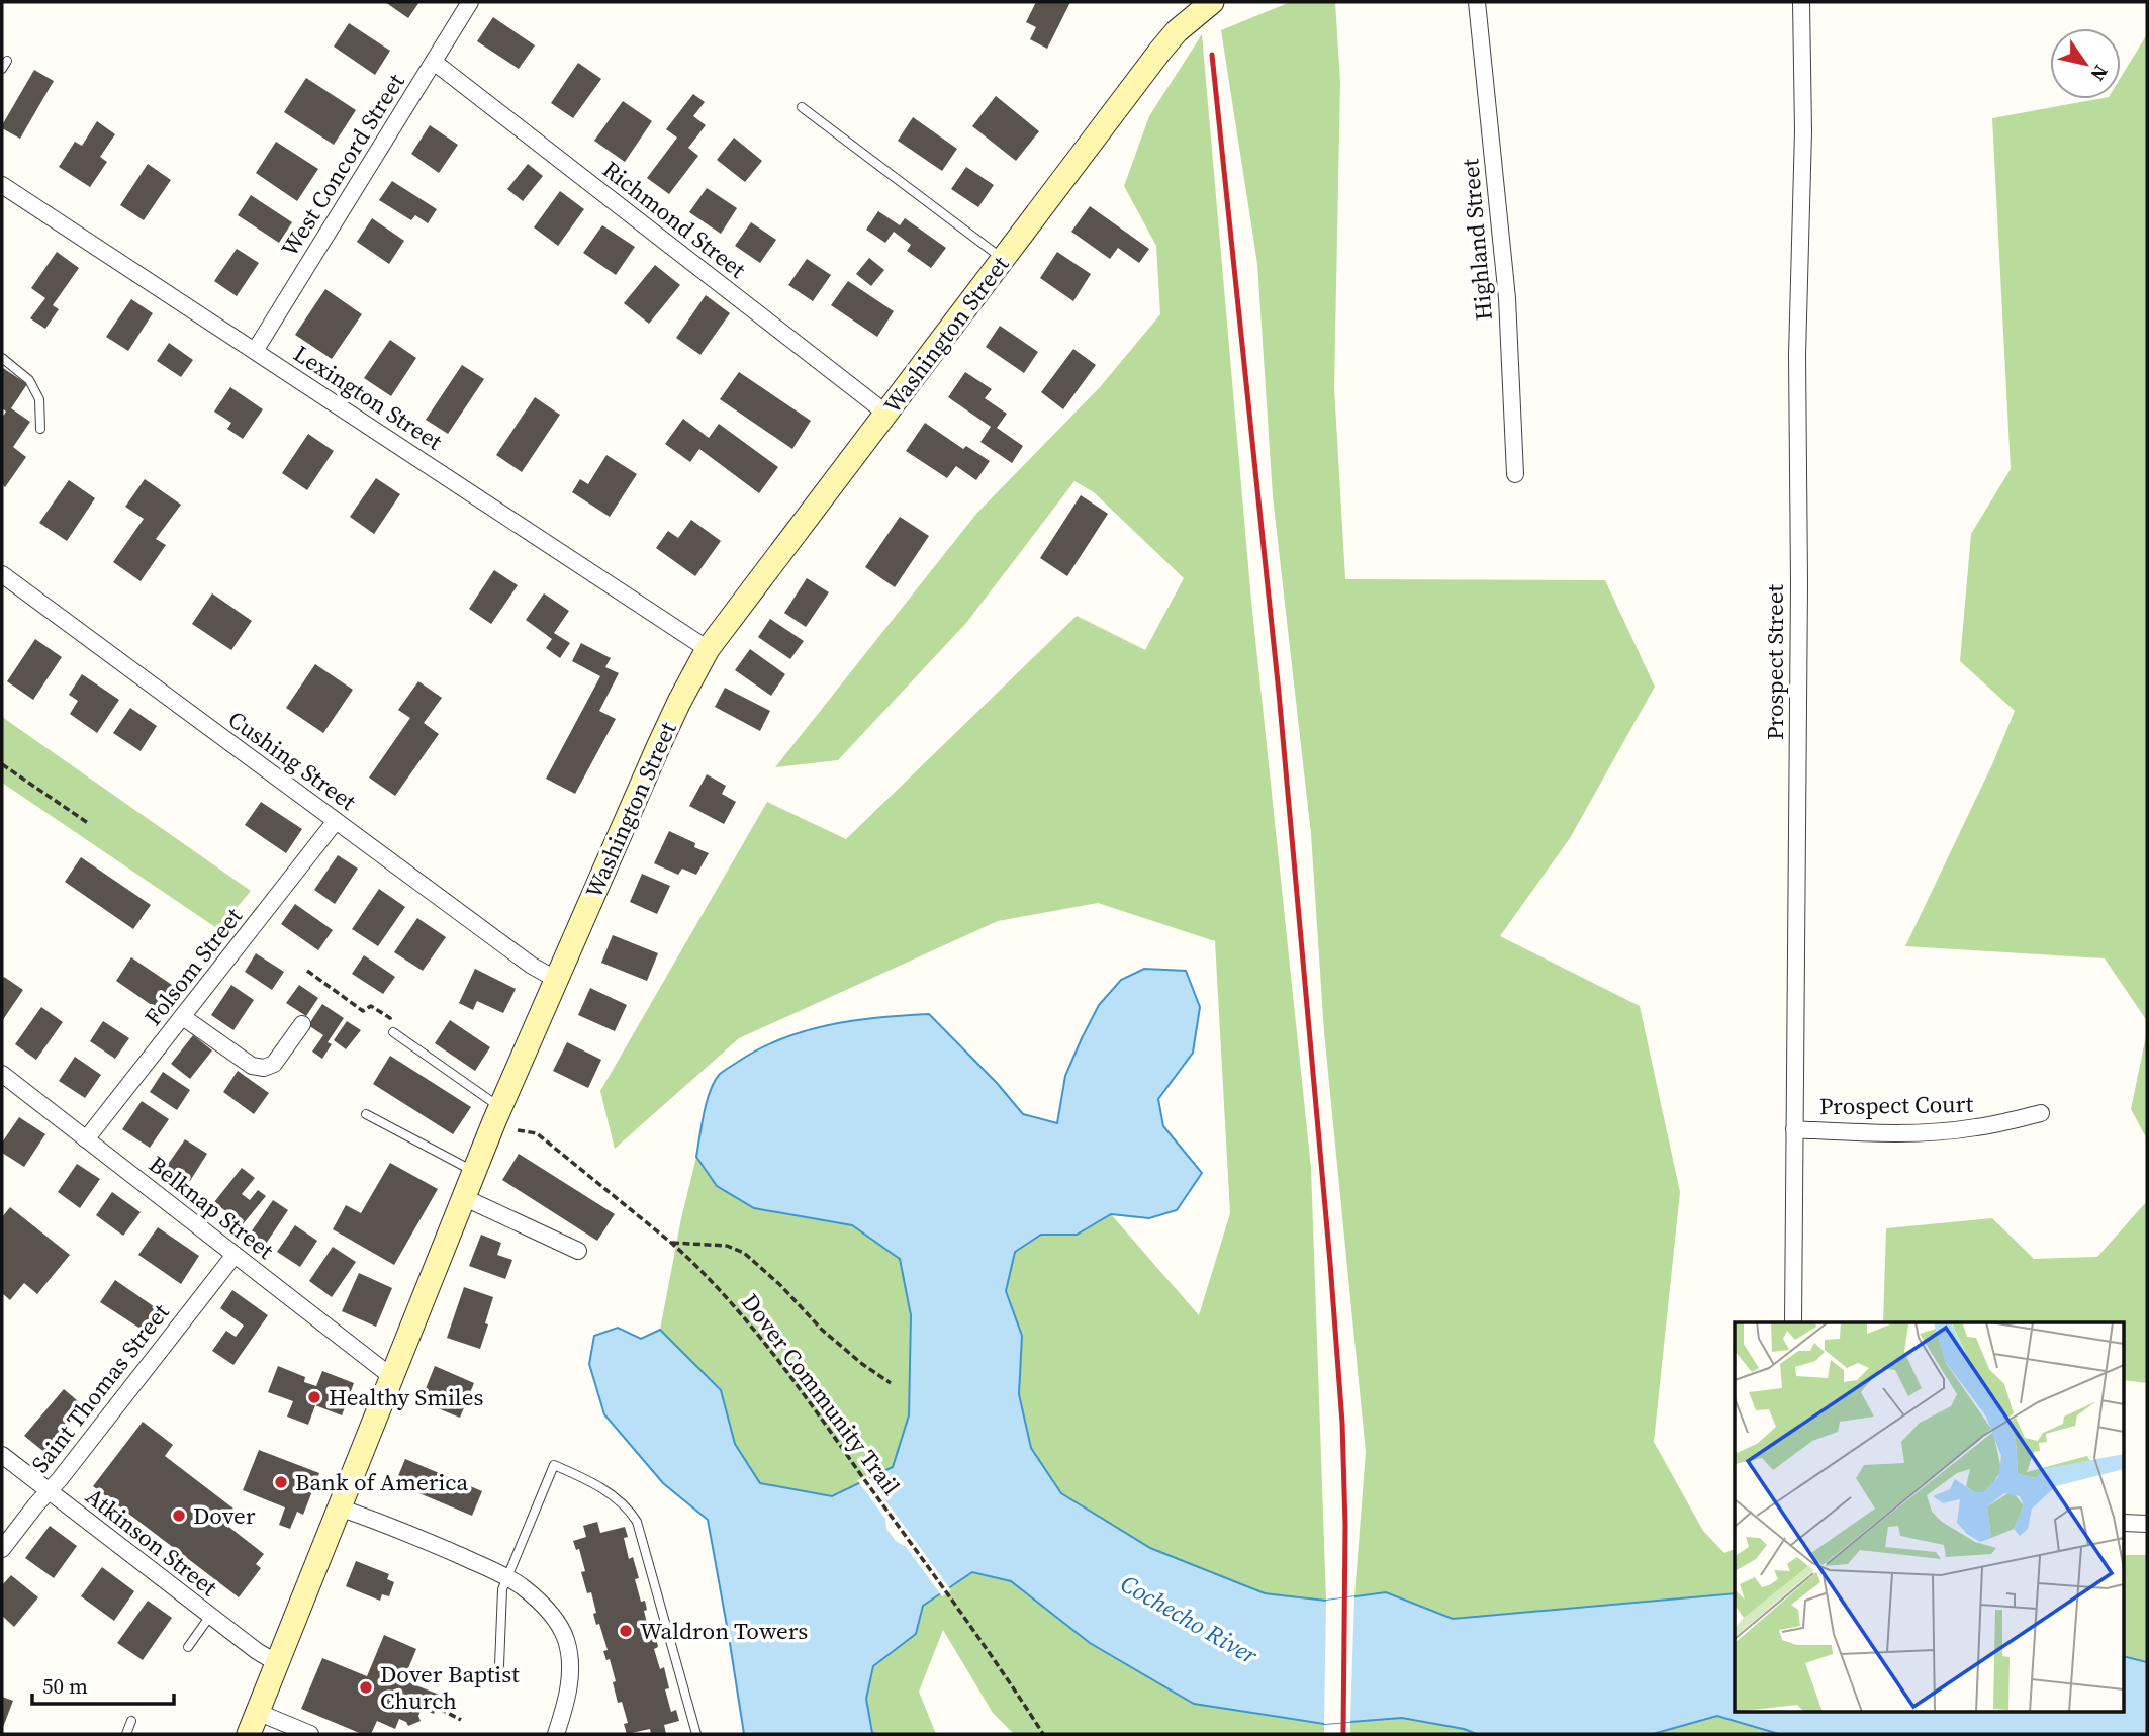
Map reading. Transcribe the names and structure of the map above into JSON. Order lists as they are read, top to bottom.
{
  "streets": {
    "street": [
      "West Concord Street",
      "Richmond Street",
      "Highland Street",
      "Washington Street",
      "Lexington Street",
      "Prospect Street",
      "Cushing Street",
      "Folsom Street",
      "Prospect Court",
      "Belknap Street",
      "Saint Thomas Street",
      "Atkinson Street"
    ],
    "path": ["Dover Community Trail"]
  },
  "crossings": [
    ["West Concord Street", "Richmond Street"],
    ["West Concord Street", "Lexington Street"],
    ["Richmond Street", "Washington Street"],
    ["Washington Street", "Lexington Street"],
    ["Washington Street", "Cushing Street"],
    ["Washington Street", "Belknap Street"],
    ["Washington Street", "Atkinson Street"],
    ["Prospect Street", "Prospect Court"],
    ["Cushing Street", "Folsom Street"],
    ["Folsom Street", "Belknap Street"],
    ["Belknap Street", "Saint Thomas Street"],
    ["Saint Thomas Street", "Atkinson Street"]
  ],
  "water": ["Cochecho River"],
  "places": [
    "Healthy Smiles",
    "Bank of America",
    "Dover",
    "Waldron Towers",
    "Dover Baptist Church"
  ],
  "scale_bar": "50 m",
  "north": "bottom right"
}
